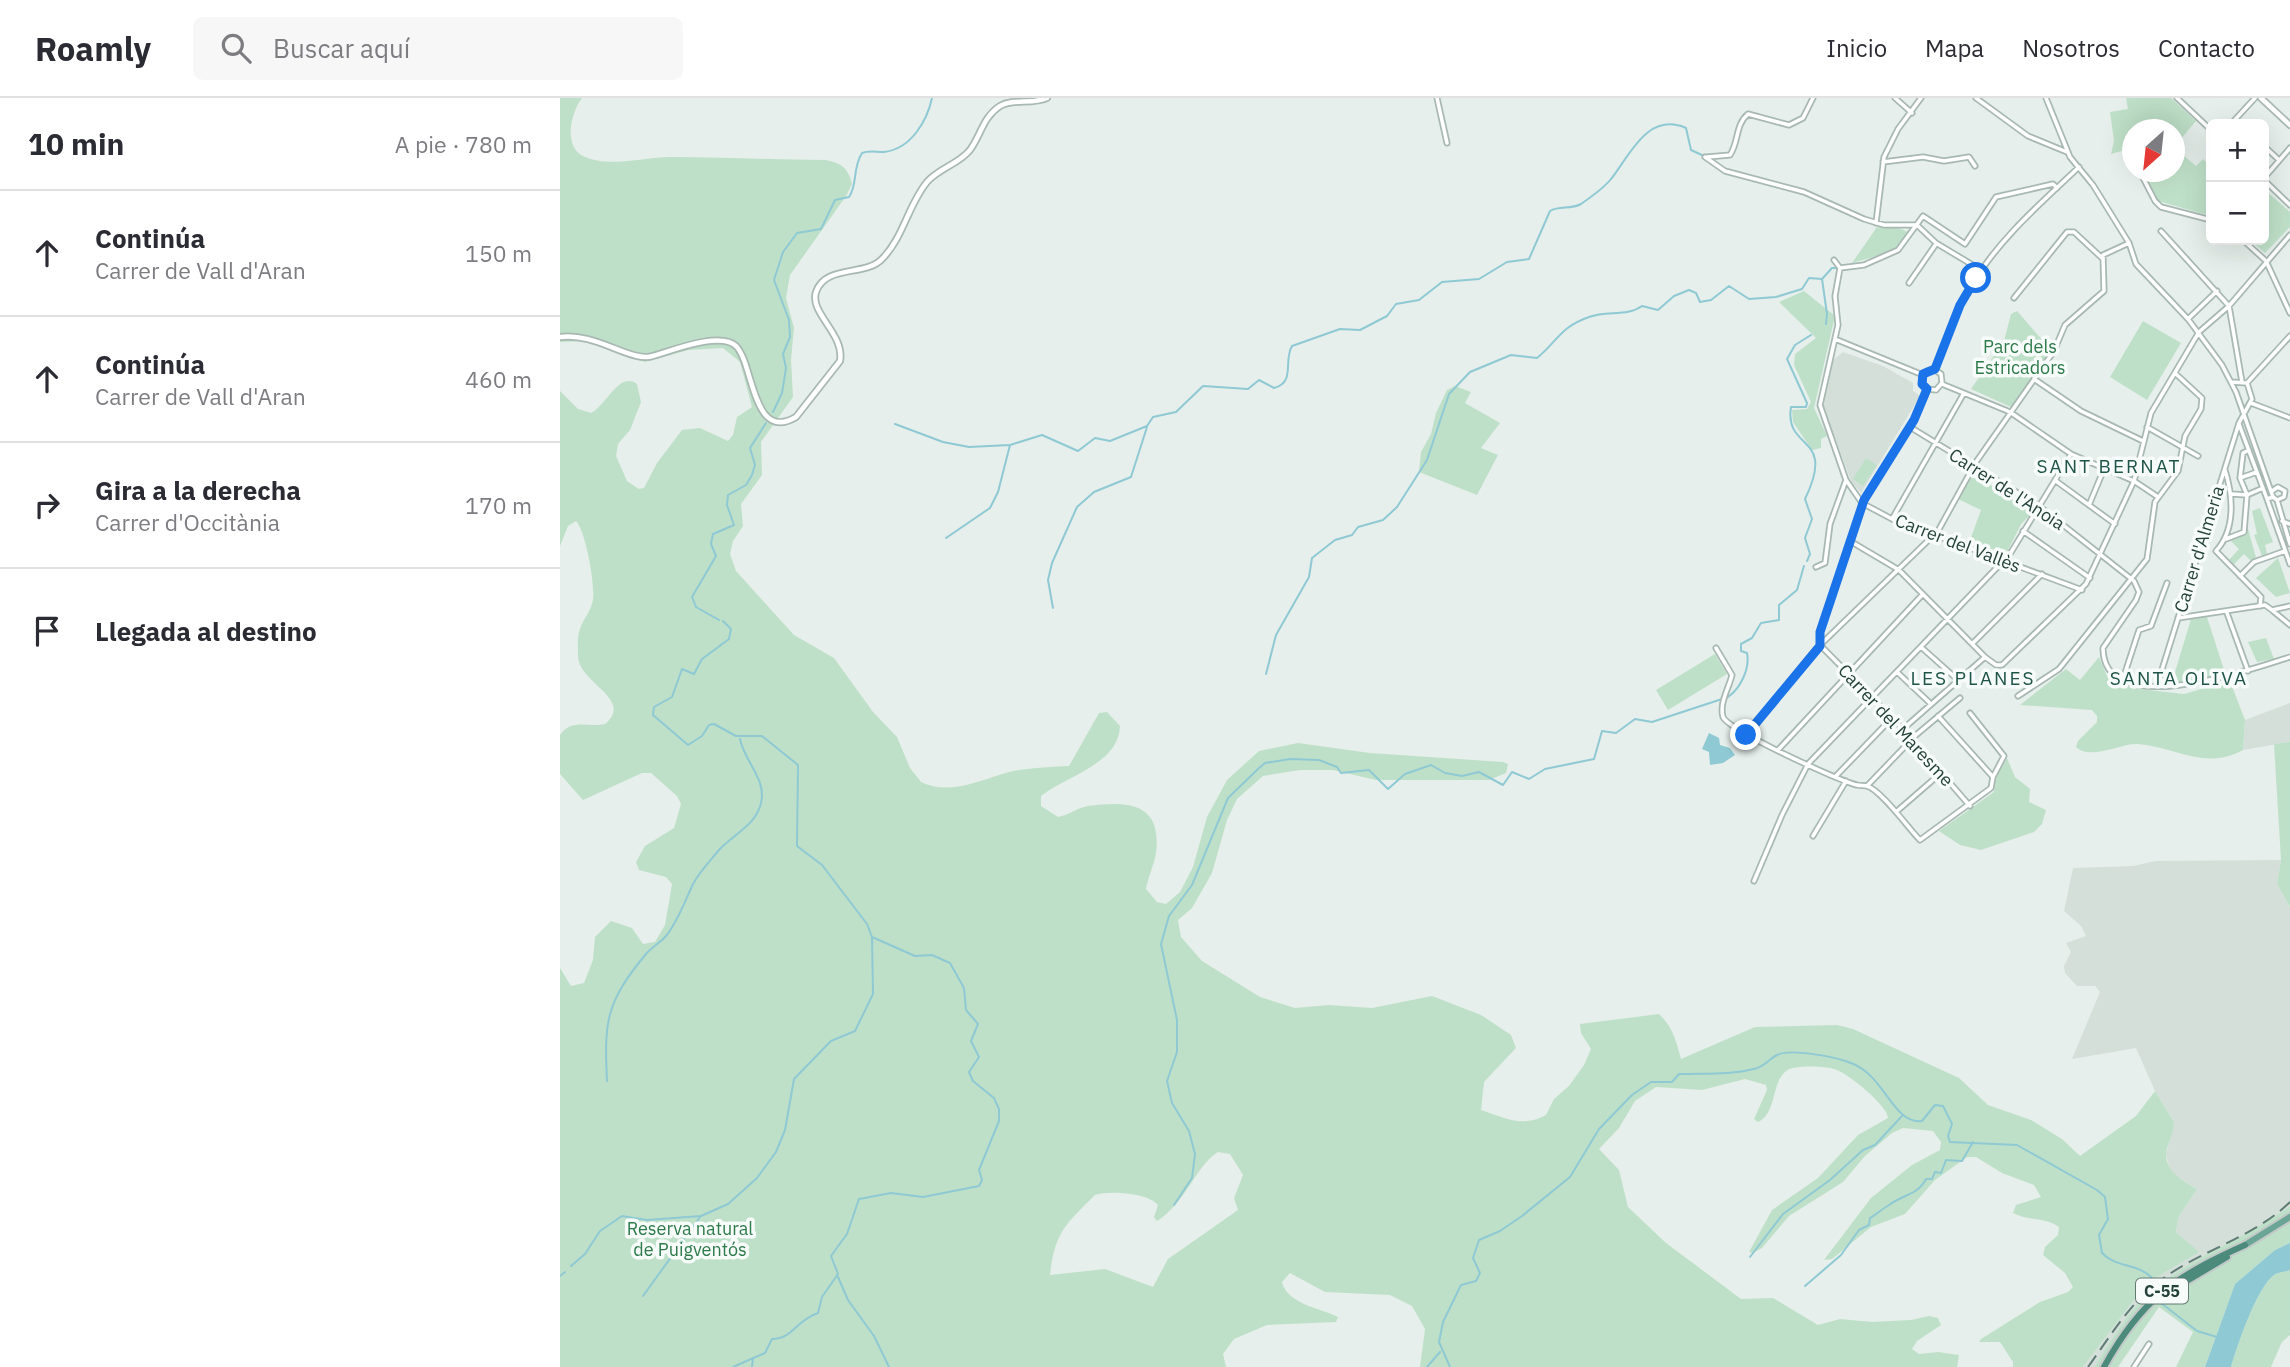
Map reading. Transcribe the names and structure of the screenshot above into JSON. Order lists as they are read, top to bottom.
{
  "streets": {
    "highway": ["C-55"],
    "street": [
      "Carrer de l'Anoia",
      "Carrer del Vallès",
      "Carrer d'Almeria",
      "Carrer del Maresme"
    ]
  },
  "districts": ["SANT BERNAT", "LES PLANES", "SANTA OLIVA"],
  "parks": ["Parc dels Estricadors", "Reserva natural de Puigventós"],
  "north": "bottom left",
  "page": {
    "header": "Roamly",
    "search": "Buscar aquí",
    "nav": [
      "Inicio",
      "Mapa",
      "Nosotros",
      "Contacto"
    ],
    "heading": ["10 min", "A pie · 780 m"],
    "map_buttons": ["+", "−"],
    "list": [
      ["Continúa", "Carrer de Vall d'Aran", "150 m"],
      ["Continúa", "Carrer de Vall d'Aran", "460 m"],
      ["Gira a la derecha", "Carrer d'Occitània", "170 m"],
      "Llegada al destino"
    ]
  }
}
